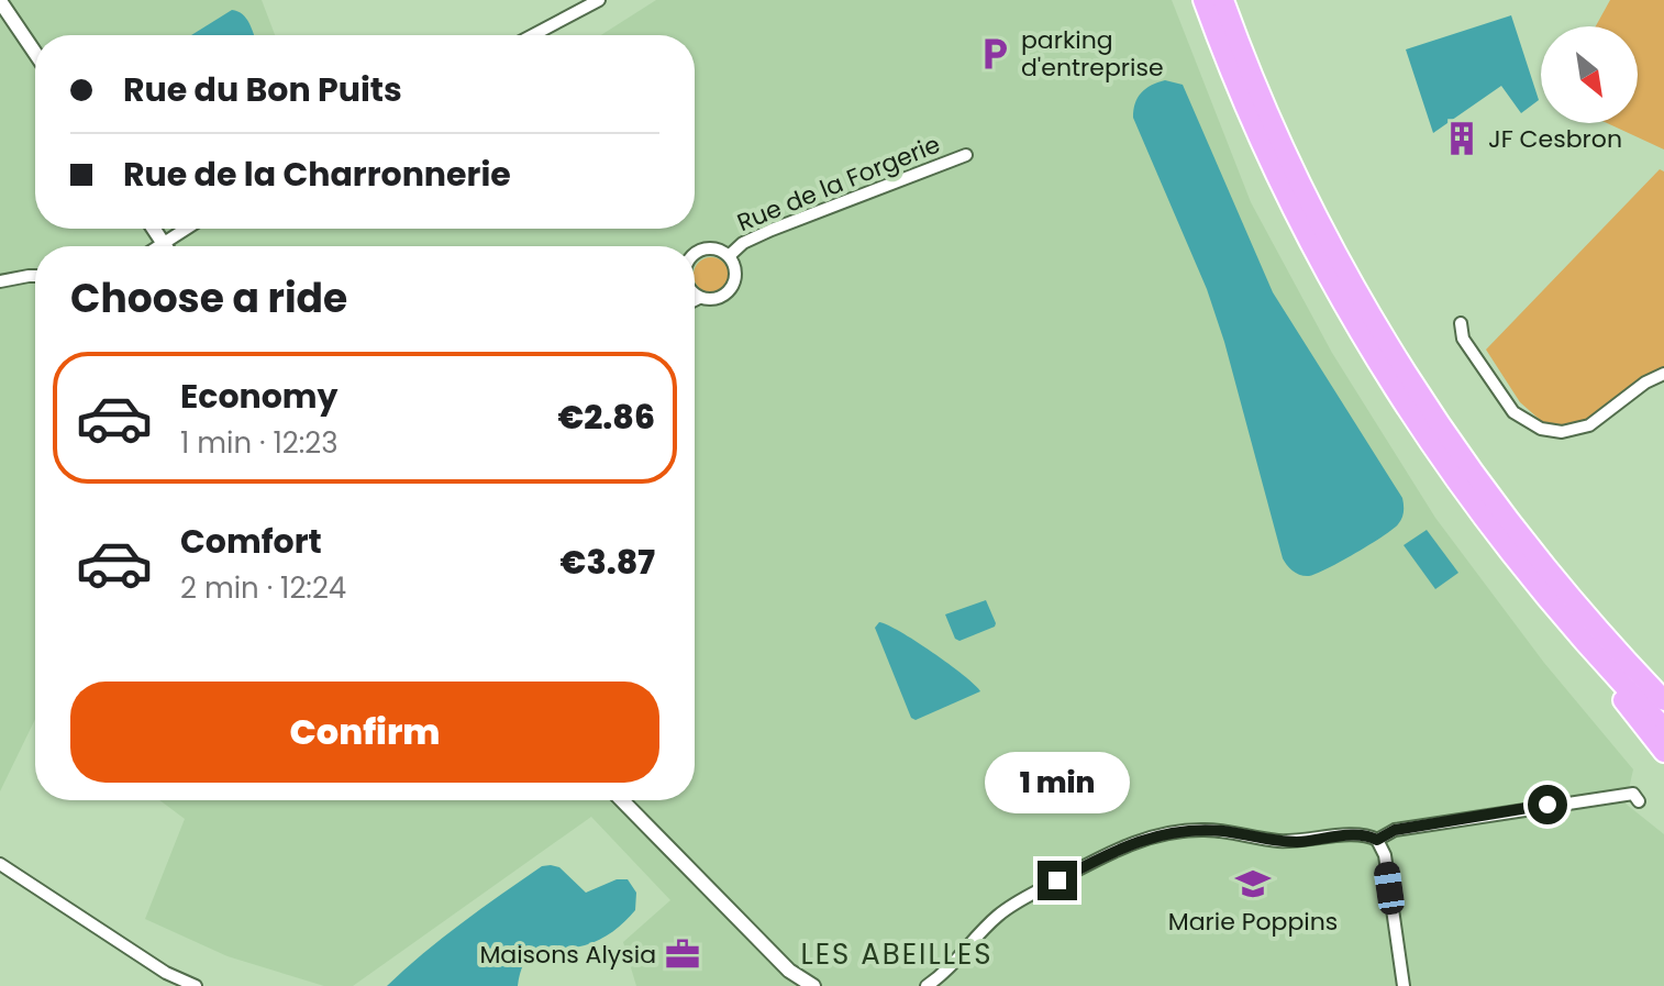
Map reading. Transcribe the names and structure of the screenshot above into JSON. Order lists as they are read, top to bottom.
{
  "streets": {
    "street": ["Rue de la Forgerie"]
  },
  "districts": ["LES ABEILLES"],
  "places": {
    "parking": ["parking d'entreprise"],
    "building": ["JF Cesbron"],
    "school or university": ["Marie Poppins"],
    "office": ["Maisons Alysia"]
  },
  "north": "bottom right",
  "page": {
    "banner": ["Rue du Bon Puits", "Rue de la Charronnerie"],
    "heading": "Choose a ride",
    "list": [
      {
        "name": "Economy",
        "note": "1 min · 12:23",
        "value": "€2.86"
      },
      {
        "name": "Comfort",
        "note": "2 min · 12:24",
        "value": "€3.87"
      }
    ],
    "buttons": "Confirm",
    "bubble": "1 min"
  }
}
